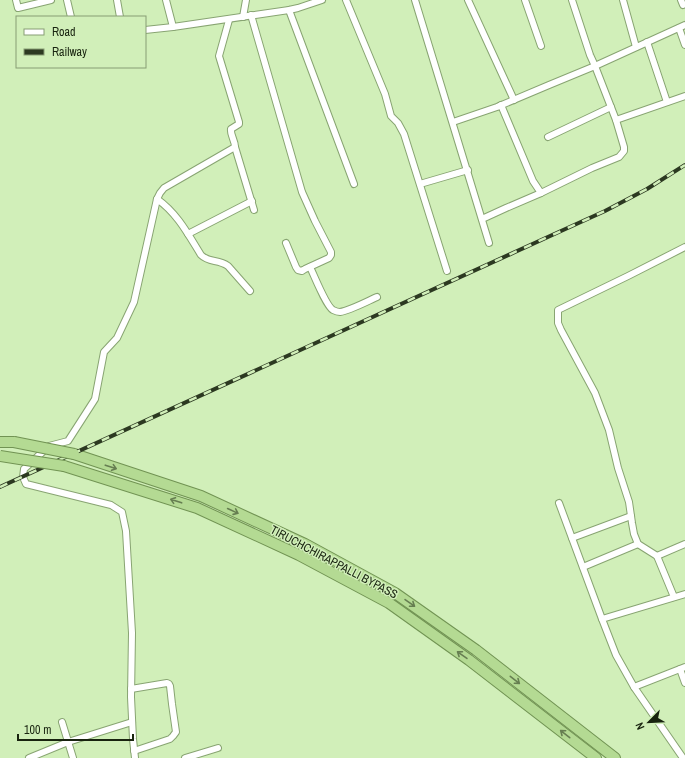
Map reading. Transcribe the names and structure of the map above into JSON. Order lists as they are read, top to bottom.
{
  "streets": {
    "highway": ["TIRUCHCHIRAPPALLI BYPASS"]
  },
  "legend": ["Road", "Railway"],
  "scale_bar": "100 m",
  "north": "bottom left"
}
